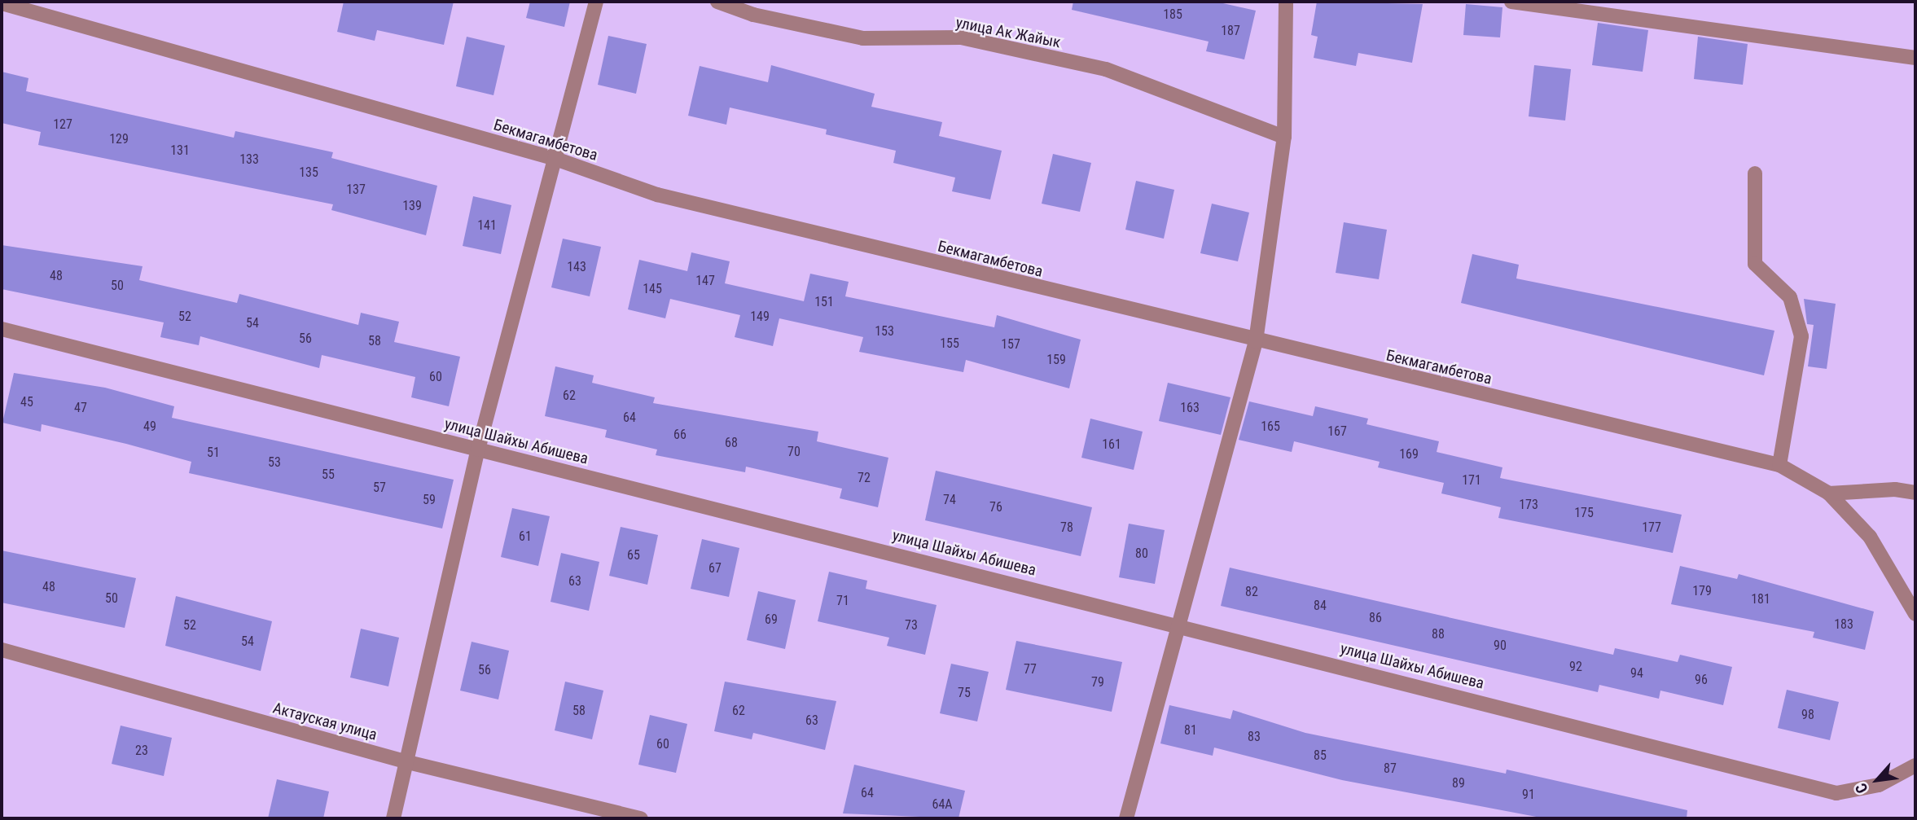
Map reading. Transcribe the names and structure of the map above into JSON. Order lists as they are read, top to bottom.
{
  "streets": {
    "street": [
      "улица Ак Жайык",
      "Бекмагамбетова",
      "улица Шайхы Абишева",
      "Актауская улица"
    ]
  },
  "house_numbers": [
    "185",
    "187",
    "127",
    "129",
    "131",
    "133",
    "135",
    "137",
    "139",
    "141",
    "143",
    "48",
    "147",
    "50",
    "145",
    "151",
    "52",
    "149",
    "54",
    "153",
    "56",
    "58",
    "155",
    "157",
    "159",
    "60",
    "62",
    "45",
    "47",
    "163",
    "64",
    "49",
    "165",
    "167",
    "66",
    "68",
    "161",
    "70",
    "51",
    "169",
    "53",
    "55",
    "72",
    "171",
    "57",
    "59",
    "74",
    "173",
    "76",
    "175",
    "78",
    "177",
    "61",
    "80",
    "65",
    "67",
    "63",
    "48",
    "179",
    "82",
    "50",
    "181",
    "71",
    "84",
    "86",
    "69",
    "183",
    "52",
    "73",
    "88",
    "54",
    "90",
    "92",
    "77",
    "56",
    "94",
    "96",
    "79",
    "75",
    "58",
    "62",
    "98",
    "63",
    "81",
    "83",
    "60",
    "23",
    "85",
    "87",
    "89",
    "64",
    "91",
    "64А"
  ],
  "north": "bottom left"
}
